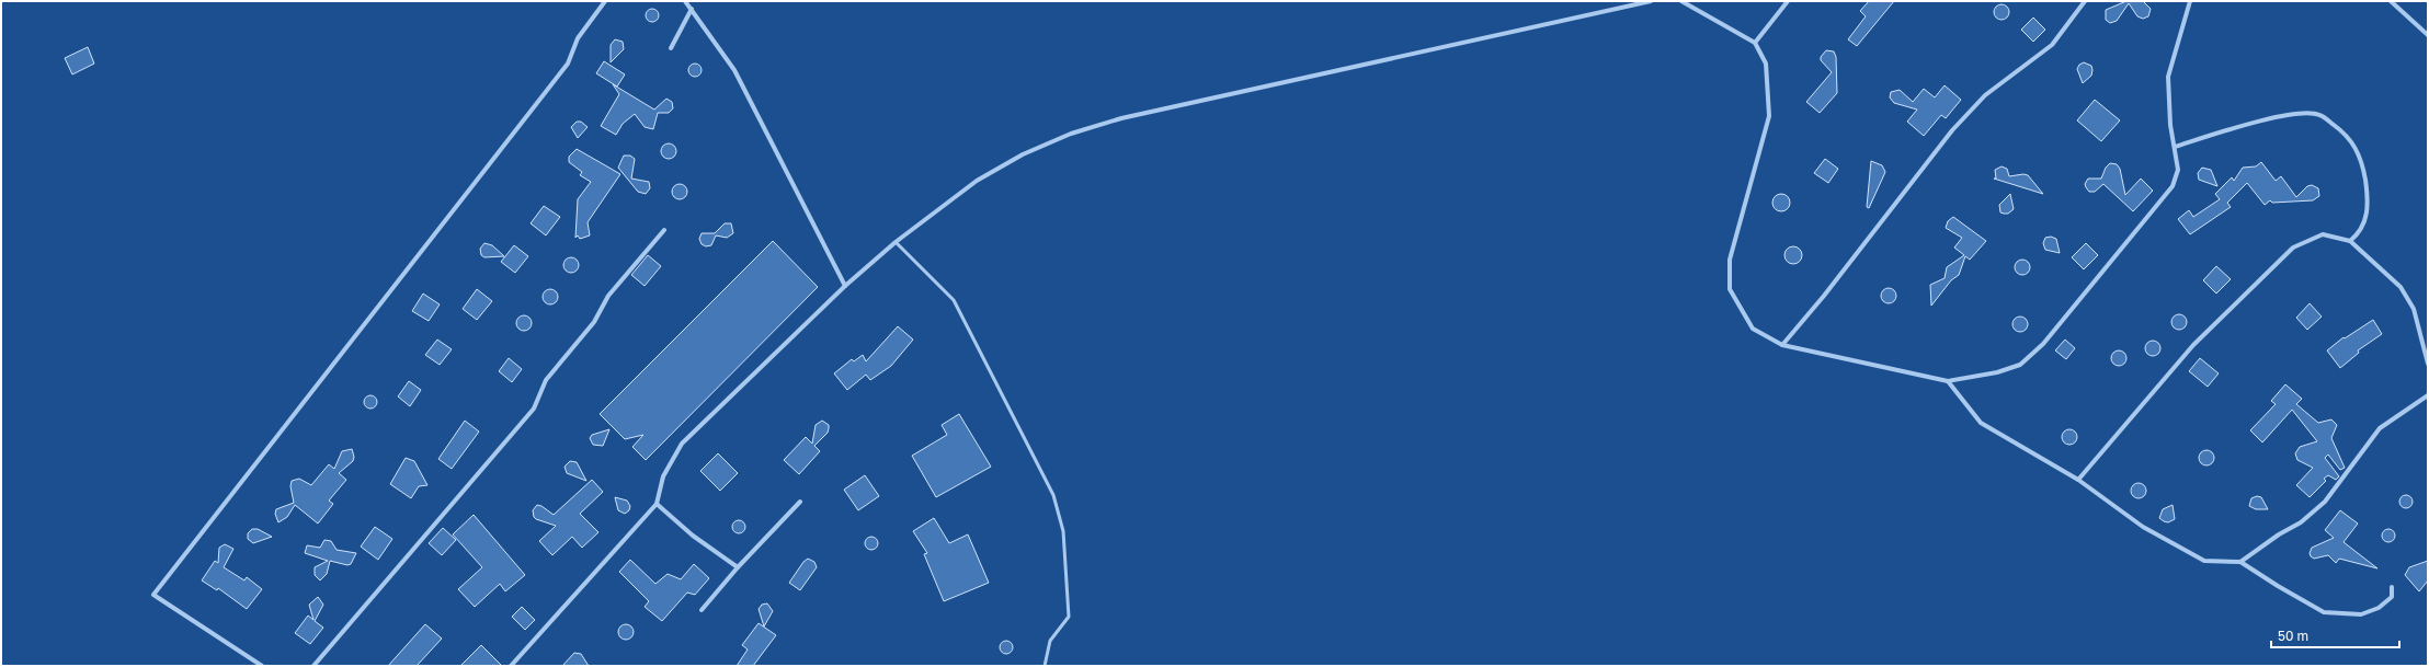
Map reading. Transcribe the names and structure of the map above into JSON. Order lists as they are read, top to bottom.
{
  "scale_bar": "50 m"
}
